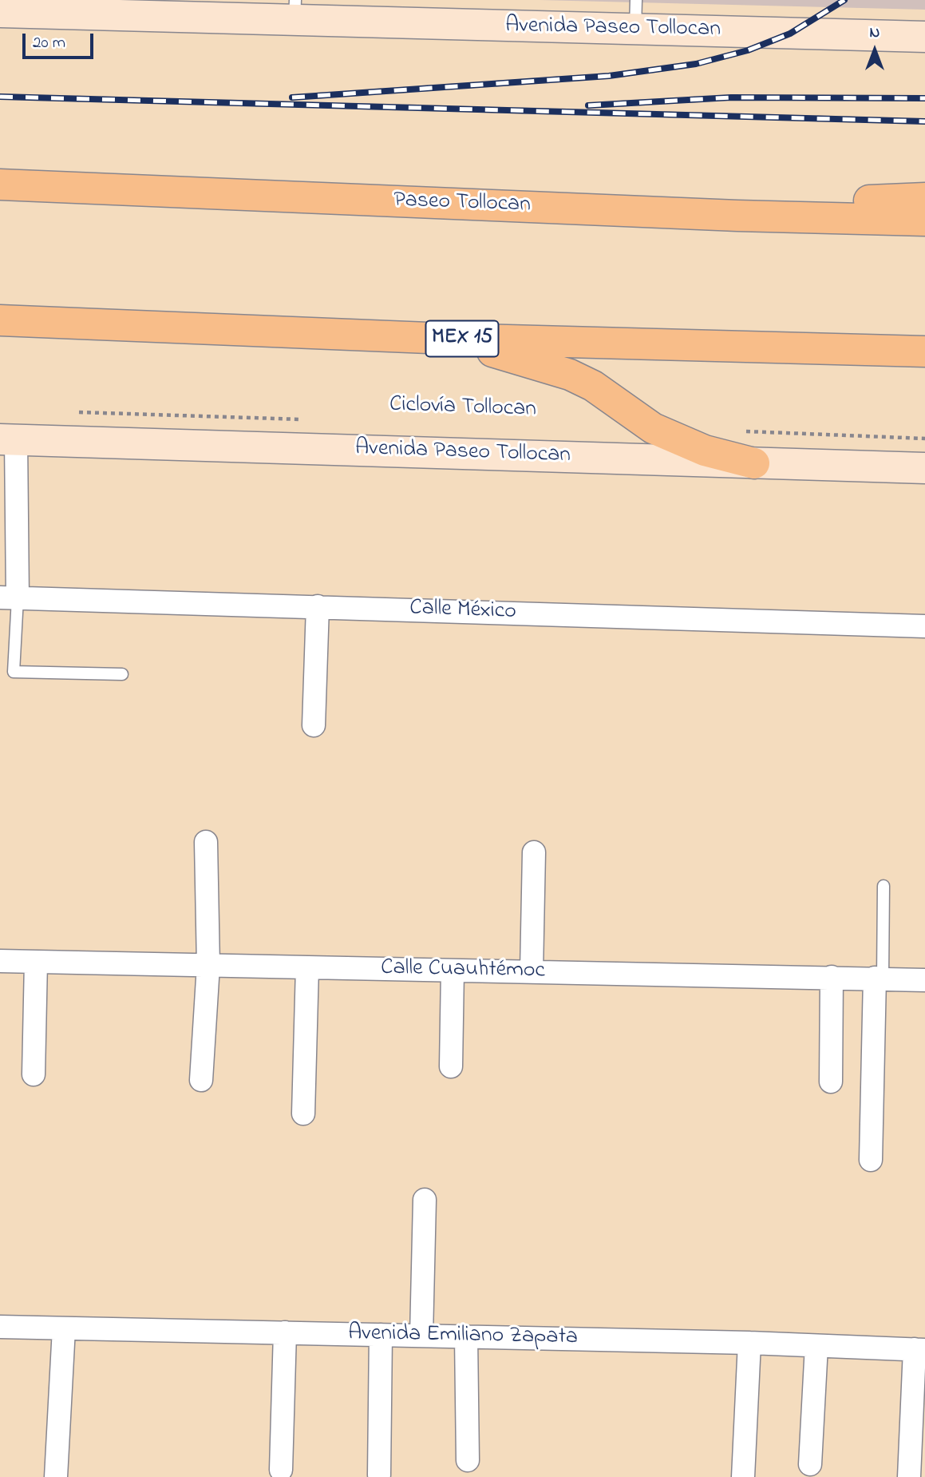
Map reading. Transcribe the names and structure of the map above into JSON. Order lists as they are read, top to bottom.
{
  "streets": {
    "highway": ["Paseo Tollocan", "MEX 15"],
    "main road": ["Avenida Paseo Tollocan"],
    "street": ["Calle México", "Calle Cuauhtémoc", "Avenida Emiliano Zapata"]
  },
  "scale_bar": "20 m",
  "north": "top"
}
